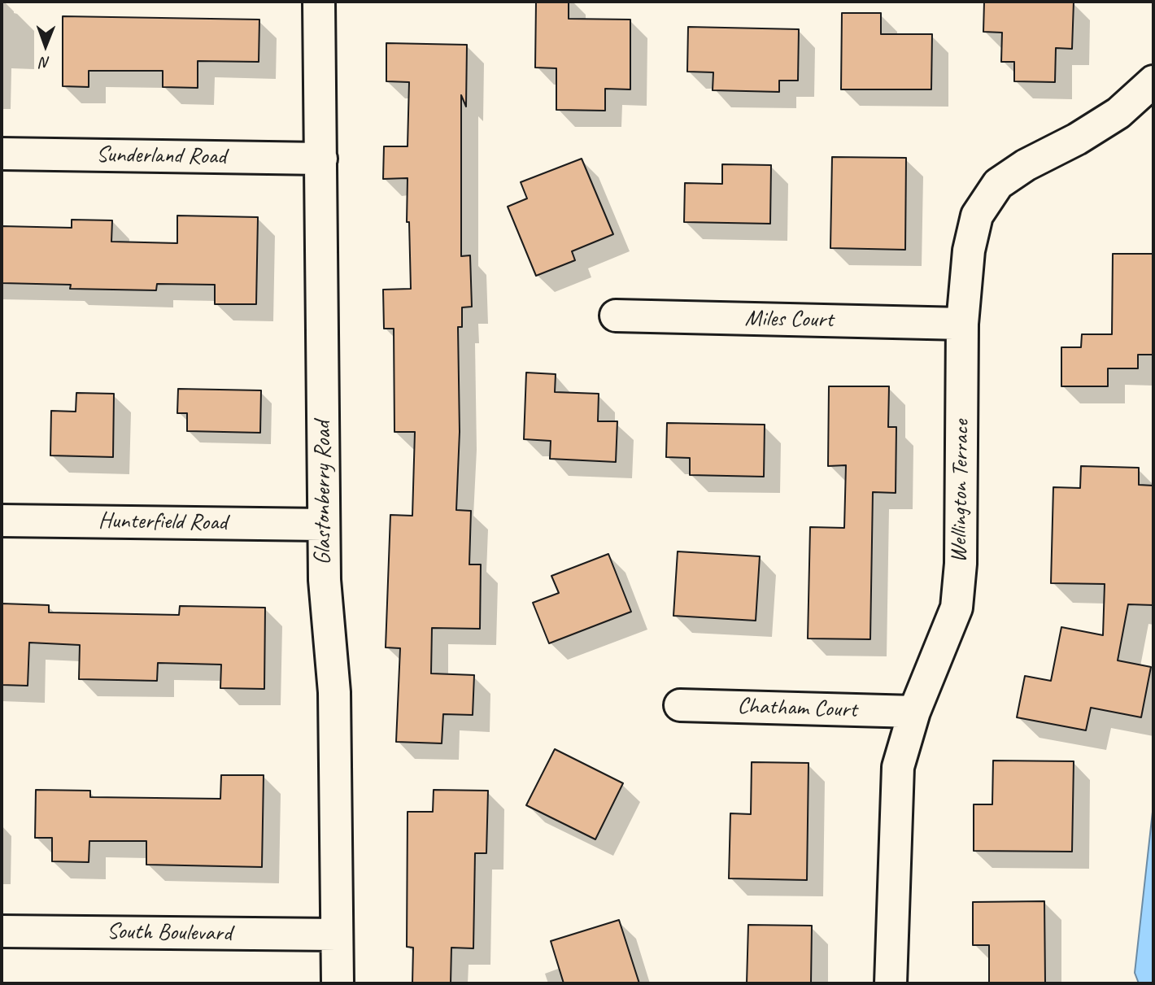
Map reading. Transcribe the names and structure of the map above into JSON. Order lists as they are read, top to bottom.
{
  "streets": {
    "street": [
      "Sunderland Road",
      "Miles Court",
      "Wellington Terrace",
      "Glastonberry Road",
      "Hunterfield Road",
      "Chatham Court",
      "South Boulevard"
    ]
  },
  "crossings": [
    ["Sunderland Road", "Glastonberry Road"],
    ["Miles Court", "Wellington Terrace"],
    ["Wellington Terrace", "Chatham Court"],
    ["Glastonberry Road", "Hunterfield Road"],
    ["Glastonberry Road", "South Boulevard"]
  ],
  "north": "bottom"
}
